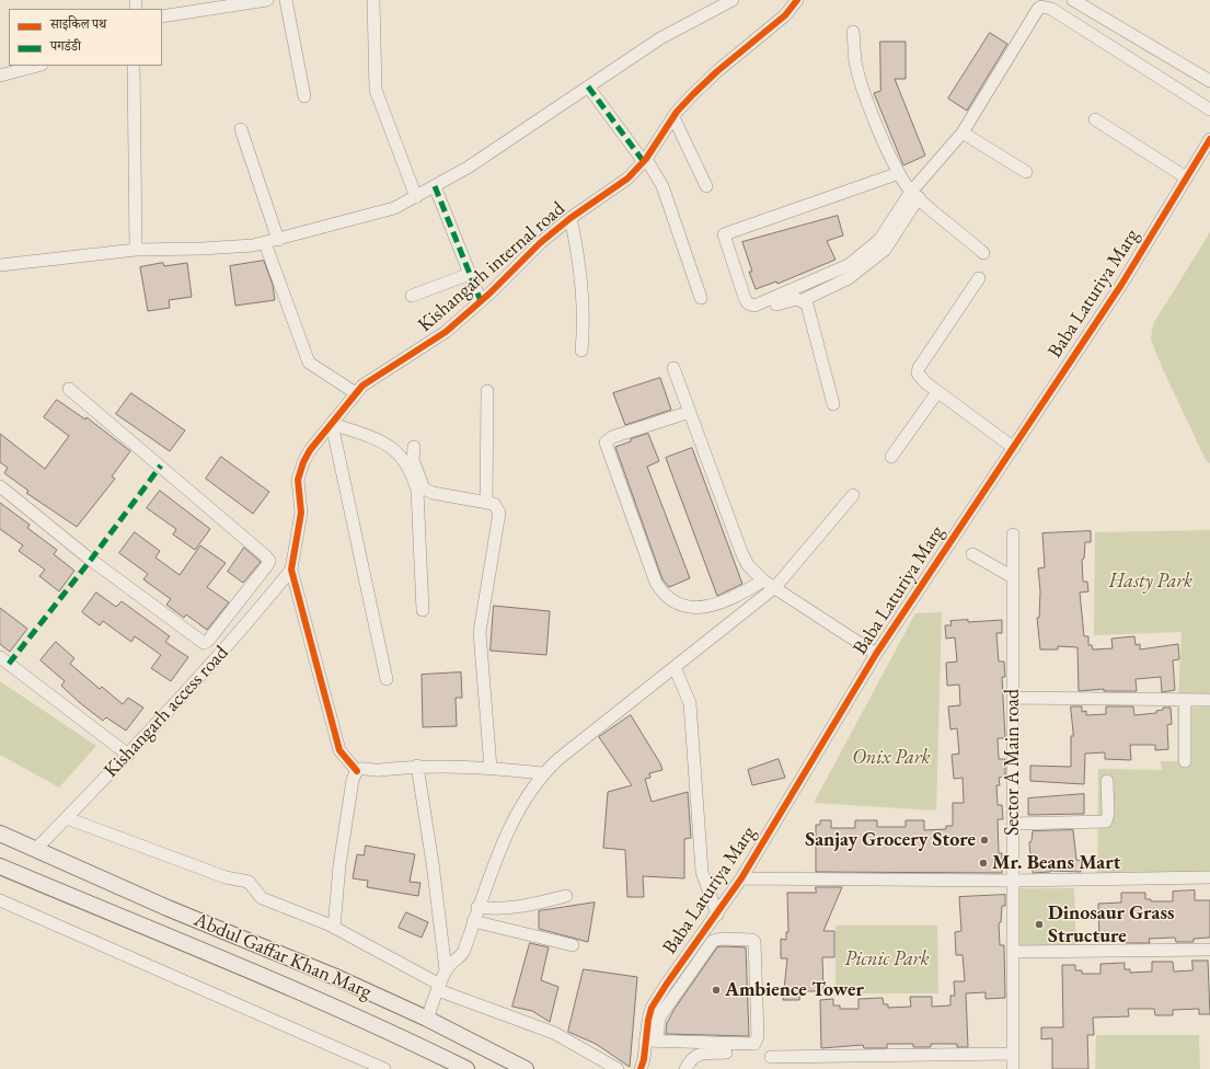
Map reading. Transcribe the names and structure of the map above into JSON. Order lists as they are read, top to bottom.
{
  "streets": {
    "main road": ["Abdul Gaffar Khan Marg"],
    "street": [
      "Kishangarh internal road",
      "Baba Laturiya Marg",
      "Kishangarh access road",
      "Sector A Main road"
    ]
  },
  "crossings": [
    ["Kishangarh internal road", "Kishangarh access road"],
    ["Kishangarh access road", "Abdul Gaffar Khan Marg"]
  ],
  "parks": ["Hasty Park", "Onix Park", "Picnic Park"],
  "places": [
    "Sanjay Grocery Store",
    "Mr. Beans Mart",
    "Dinosaur Grass Structure",
    "Ambience Tower"
  ],
  "legend": ["साइकिल पथ", "पगडंडी"]
}
